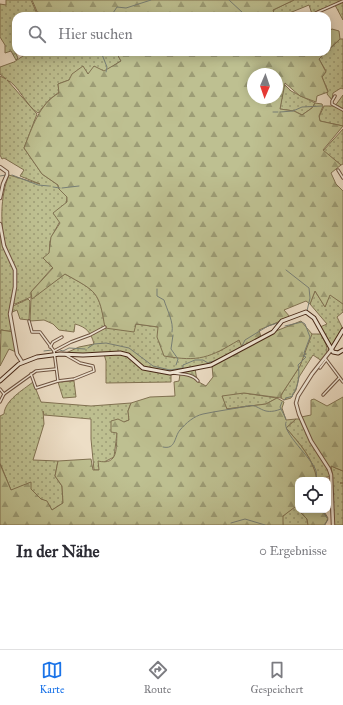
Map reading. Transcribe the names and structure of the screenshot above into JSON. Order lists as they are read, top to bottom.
{
  "north": "bottom",
  "page": {
    "search": "Hier suchen",
    "heading": ["In der Nähe", "0 Ergebnisse"],
    "nav": ["Karte", "Route", "Gespeichert"]
  }
}
